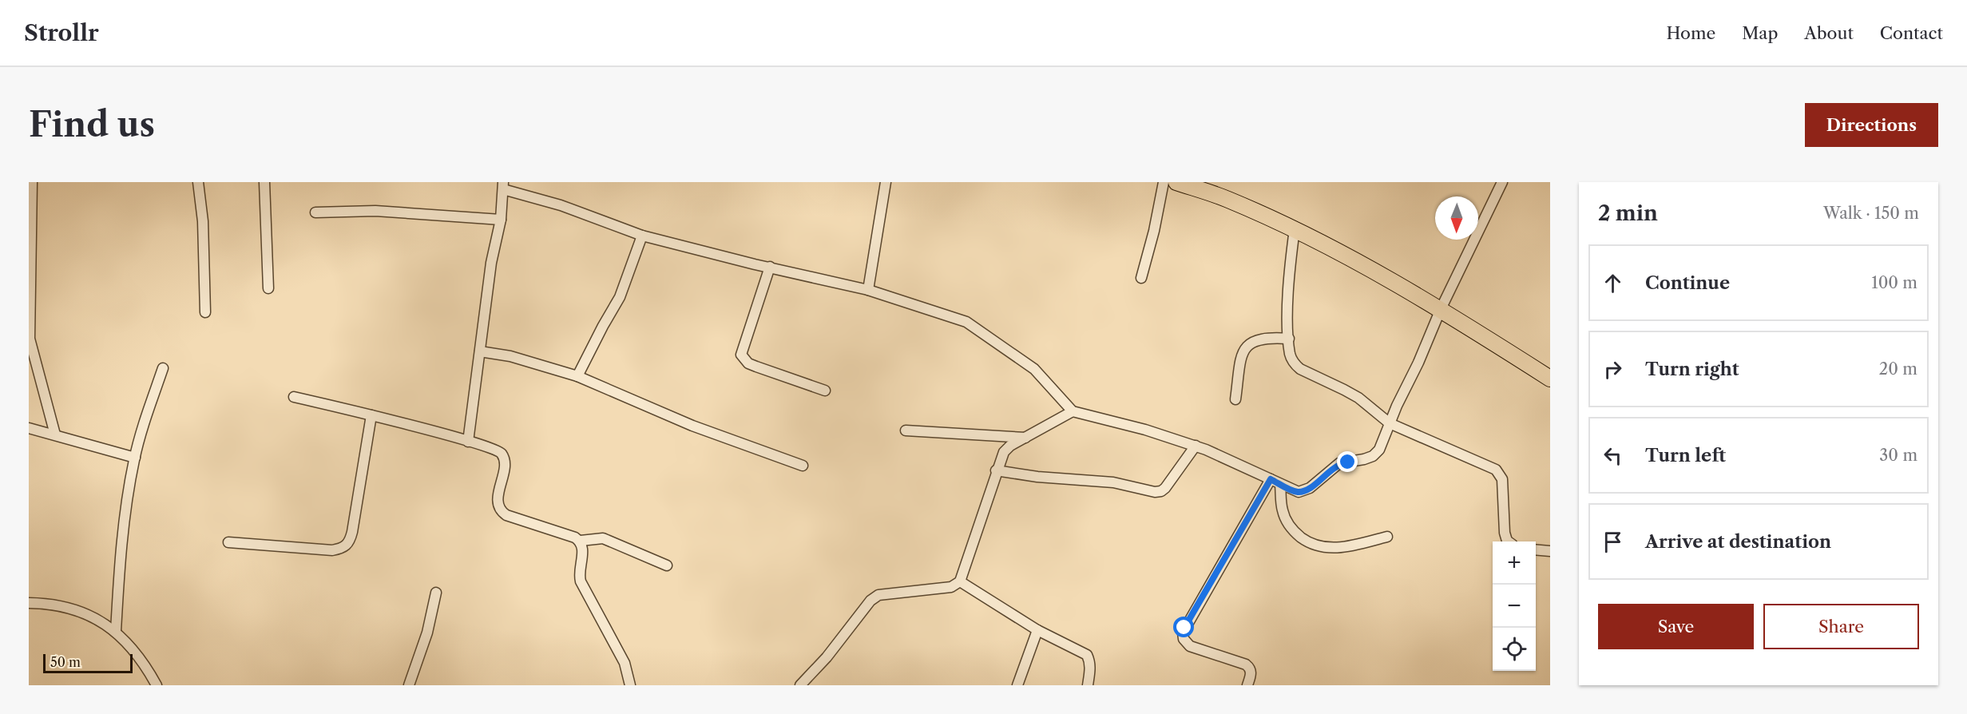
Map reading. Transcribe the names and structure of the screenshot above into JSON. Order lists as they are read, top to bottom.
{
  "scale_bar": "50 m",
  "north": "bottom",
  "page": {
    "header": "Strollr",
    "nav": [
      "Home",
      "Map",
      "About",
      "Contact"
    ],
    "buttons": [
      "Directions",
      ["Save", "Share"]
    ],
    "title": "Find us",
    "heading": ["2 min", "Walk · 150 m"],
    "list": [
      ["Continue", "100 m"],
      ["Turn right", "20 m"],
      ["Turn left", "30 m"],
      "Arrive at destination"
    ],
    "map_buttons": ["+", "−"],
    "scale": "50 m"
  }
}
